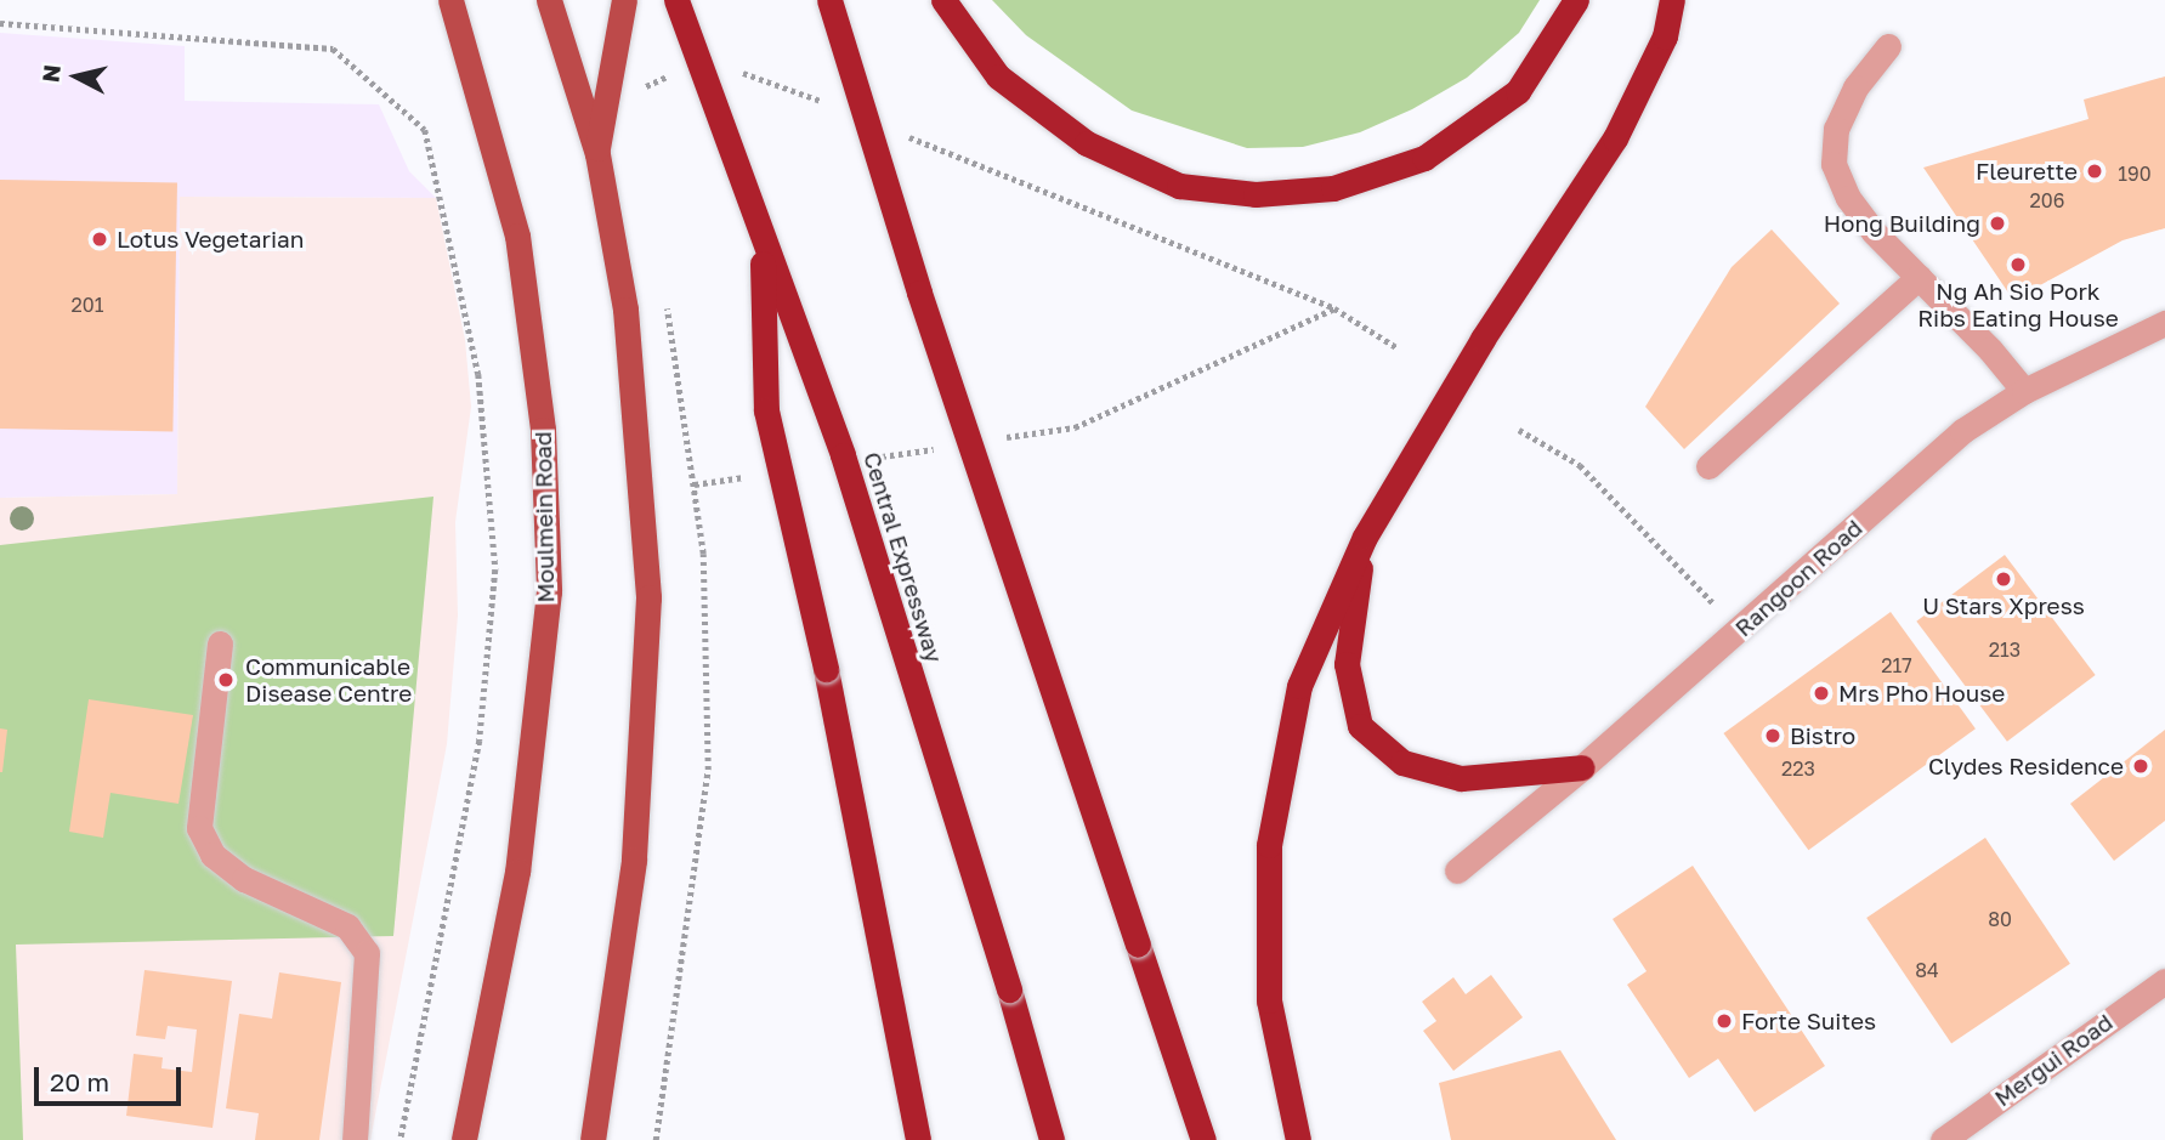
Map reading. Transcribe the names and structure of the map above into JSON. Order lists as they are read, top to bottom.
{
  "streets": {
    "highway": ["Central Expressway"],
    "main road": ["Moulmein Road"],
    "street": ["Rangoon Road", "Mergui Road"]
  },
  "places": [
    "Fleurette",
    "Hong Building",
    "Lotus Vegetarian",
    "Ng Ah Sio Pork Ribs Eating House",
    "U Stars Xpress",
    "Communicable Disease Centre",
    "Mrs Pho House",
    "Bistro",
    "Clydes Residence",
    "Forte Suites"
  ],
  "house_numbers": [
    "190",
    "206",
    "201",
    "213",
    "217",
    "223",
    "80",
    "84"
  ],
  "scale_bar": "20 m",
  "north": "left"
}
